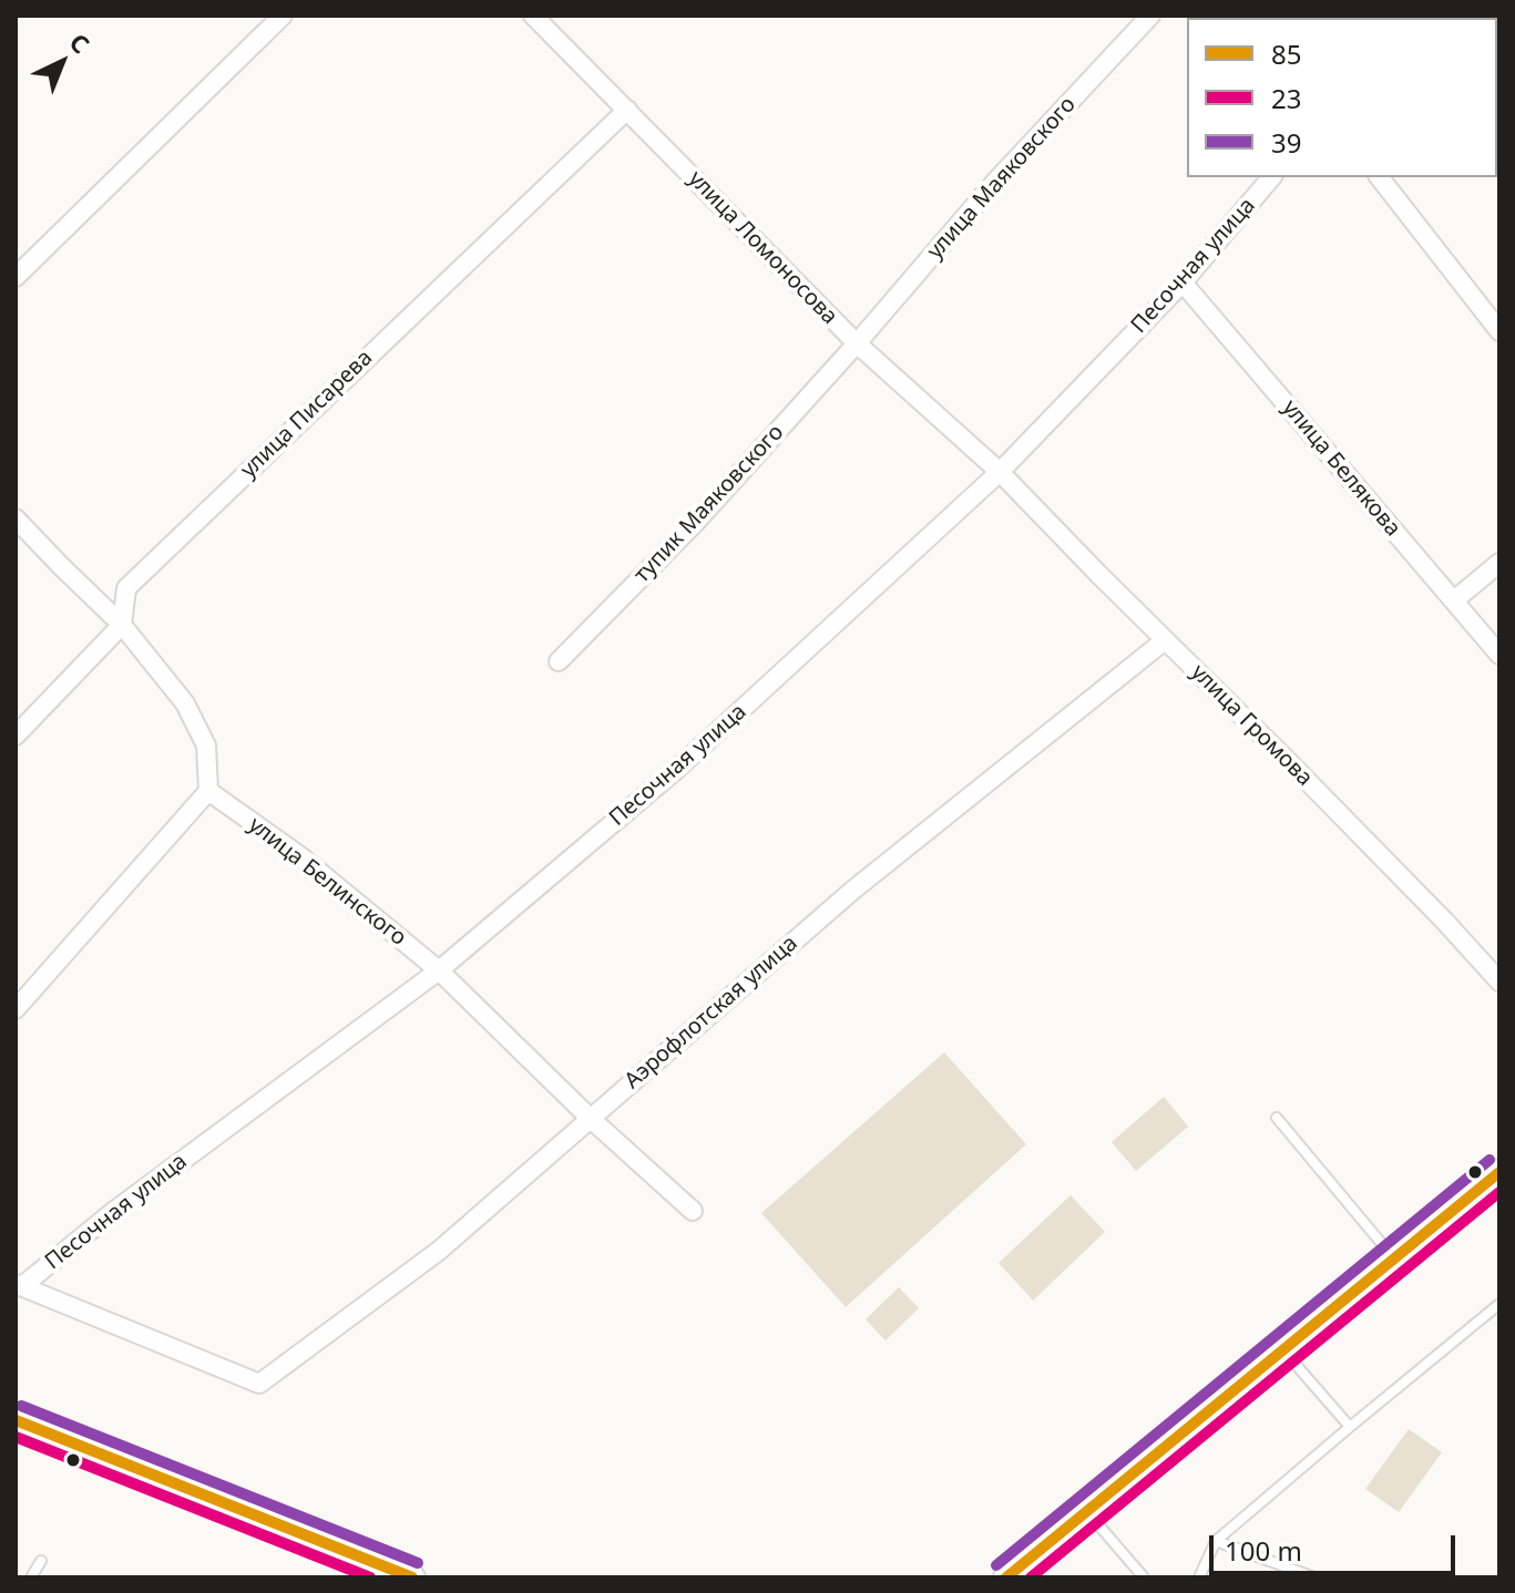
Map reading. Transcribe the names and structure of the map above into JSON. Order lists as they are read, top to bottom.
{
  "streets": {
    "street": [
      "улица Маяковского",
      "улица Ломоносова",
      "Песочная улица",
      "улица Писарева",
      "улица Белякова",
      "тупик Маяковского",
      "улица Громова",
      "улица Белинского",
      "Аэрофлотская улица"
    ]
  },
  "crossings": [
    ["улица Маяковского", "улица Ломоносова"],
    ["улица Маяковского", "тупик Маяковского"],
    ["улица Ломоносова", "Песочная улица"],
    ["улица Ломоносова", "улица Писарева"],
    ["улица Ломоносова", "тупик Маяковского"],
    ["улица Ломоносова", "улица Громова"],
    ["Песочная улица", "улица Белякова"],
    ["Песочная улица", "улица Громова"],
    ["Песочная улица", "улица Белинского"],
    ["Песочная улица", "Аэрофлотская улица"],
    ["улица Громова", "Аэрофлотская улица"],
    ["улица Белинского", "Аэрофлотская улица"]
  ],
  "lines": ["transit line 39", "transit line 85", "transit line 23"],
  "legend": ["85", "23", "39"],
  "scale_bar": "100 m",
  "north": "top right"
}
